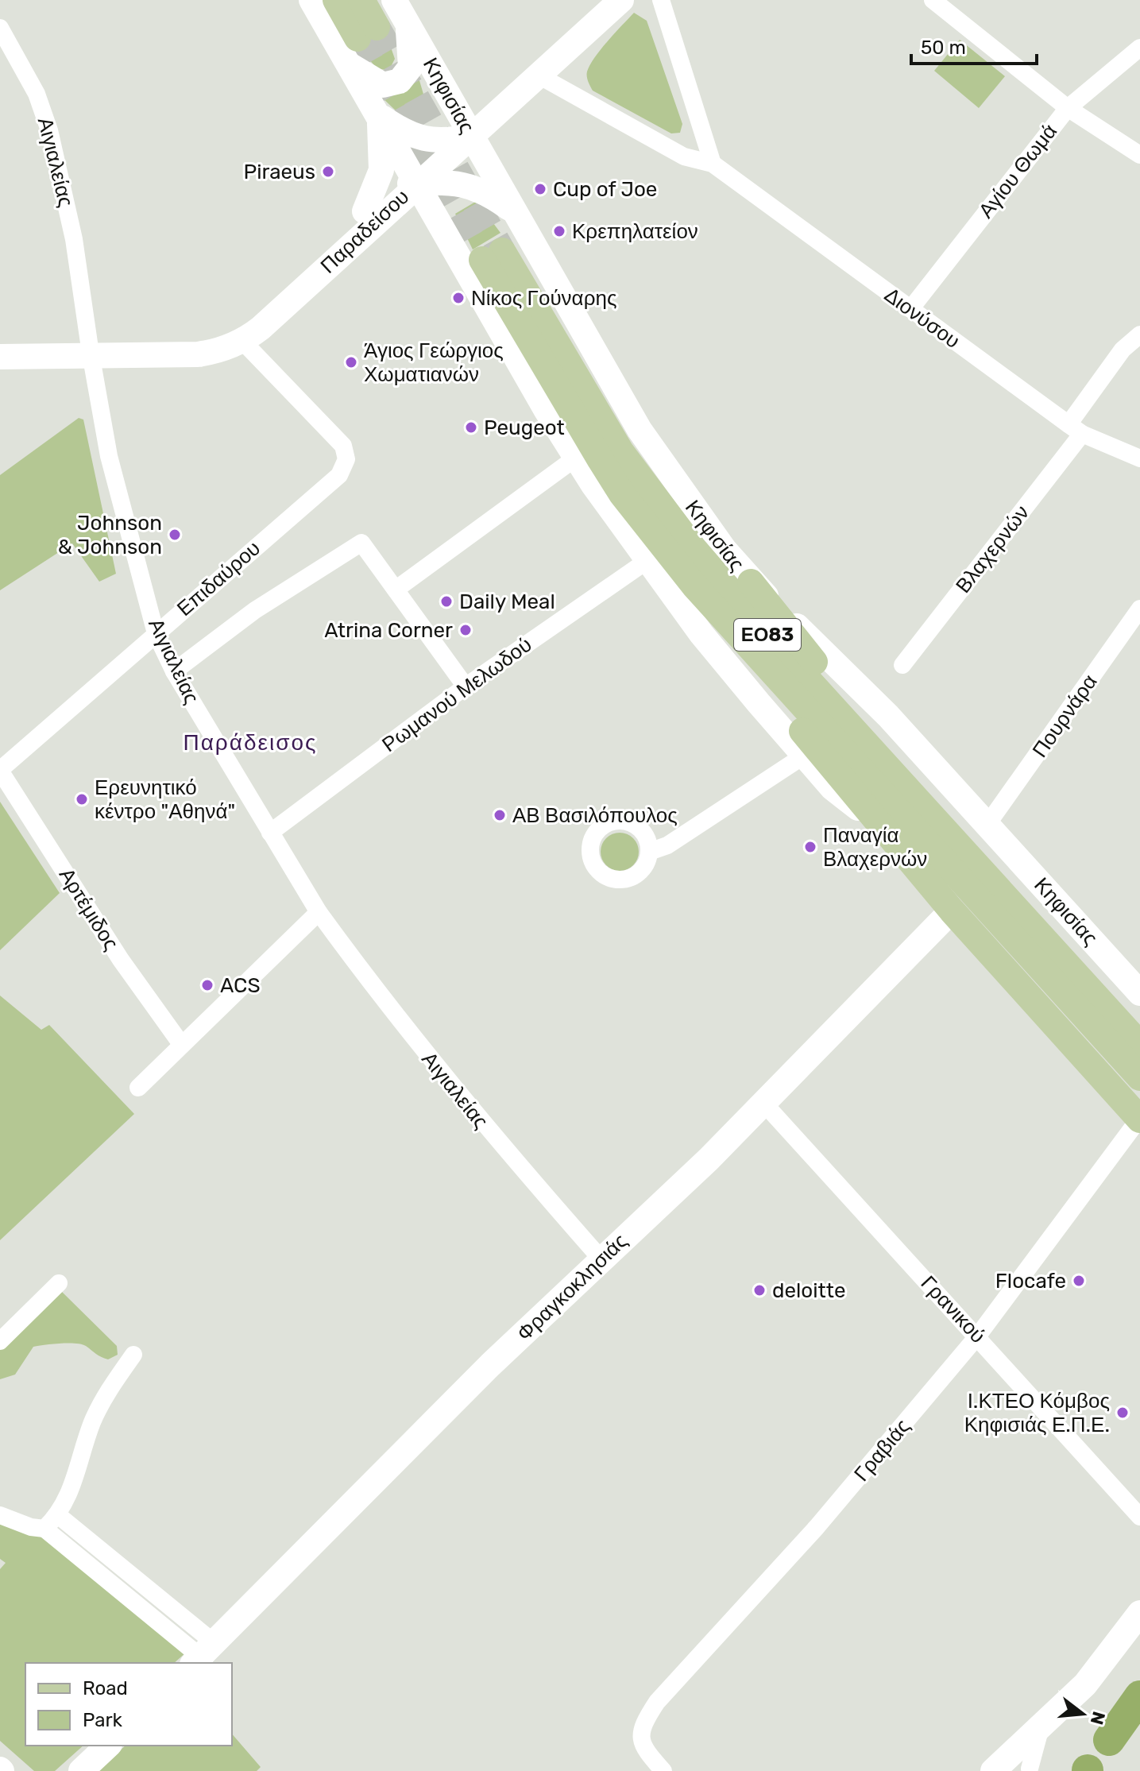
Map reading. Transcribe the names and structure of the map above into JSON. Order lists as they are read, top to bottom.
{
  "streets": {
    "main road": [
      "Κηφισίας",
      "Παραδείσου",
      "ΕΟ83",
      "Φραγκοκλησιάς"
    ],
    "street": [
      "Αιγιαλείας",
      "Αγίου Θωμά",
      "Διονύσου",
      "Βλαχερνών",
      "Επιδαύρου",
      "Ρωμανού Μελωδού",
      "Πουρνάρα",
      "Αρτέμιδος",
      "Γρανικού",
      "Γραβιάς"
    ]
  },
  "crossings": [
    ["Κηφισίας", "Πουρνάρα"],
    ["Αιγιαλείας", "Παραδείσου"],
    ["Αιγιαλείας", "Επιδαύρου"],
    ["Αιγιαλείας", "Ρωμανού Μελωδού"],
    ["Αιγιαλείας", "Φραγκοκλησιάς"],
    ["Αγίου Θωμά", "Διονύσου"],
    ["Παραδείσου", "Επιδαύρου"],
    ["Διονύσου", "Βλαχερνών"],
    ["Επιδαύρου", "Αρτέμιδος"],
    ["Φραγκοκλησιάς", "Γρανικού"],
    ["Γρανικού", "Γραβιάς"]
  ],
  "districts": ["Παράδεισος"],
  "places": [
    "Piraeus",
    "Cup of Joe",
    "Κρεπηλατείον",
    "Νίκος Γούναρης",
    "Άγιος Γεώργιος Χωματιανών",
    "Peugeot",
    "Johnson & Johnson",
    "Daily Meal",
    "Atrina Corner",
    "Ερευνητικό κέντρο \"Αθηνά\"",
    "ΑΒ Βασιλόπουλος",
    "Παναγία Βλαχερνών",
    "ACS",
    "Flocafe",
    "deloitte",
    "Ι.ΚΤΕΟ Κόμβος Κηφισιάς Ε.Π.Ε."
  ],
  "legend": ["Road", "Park"],
  "scale_bar": "50 m",
  "north": "right"
}
